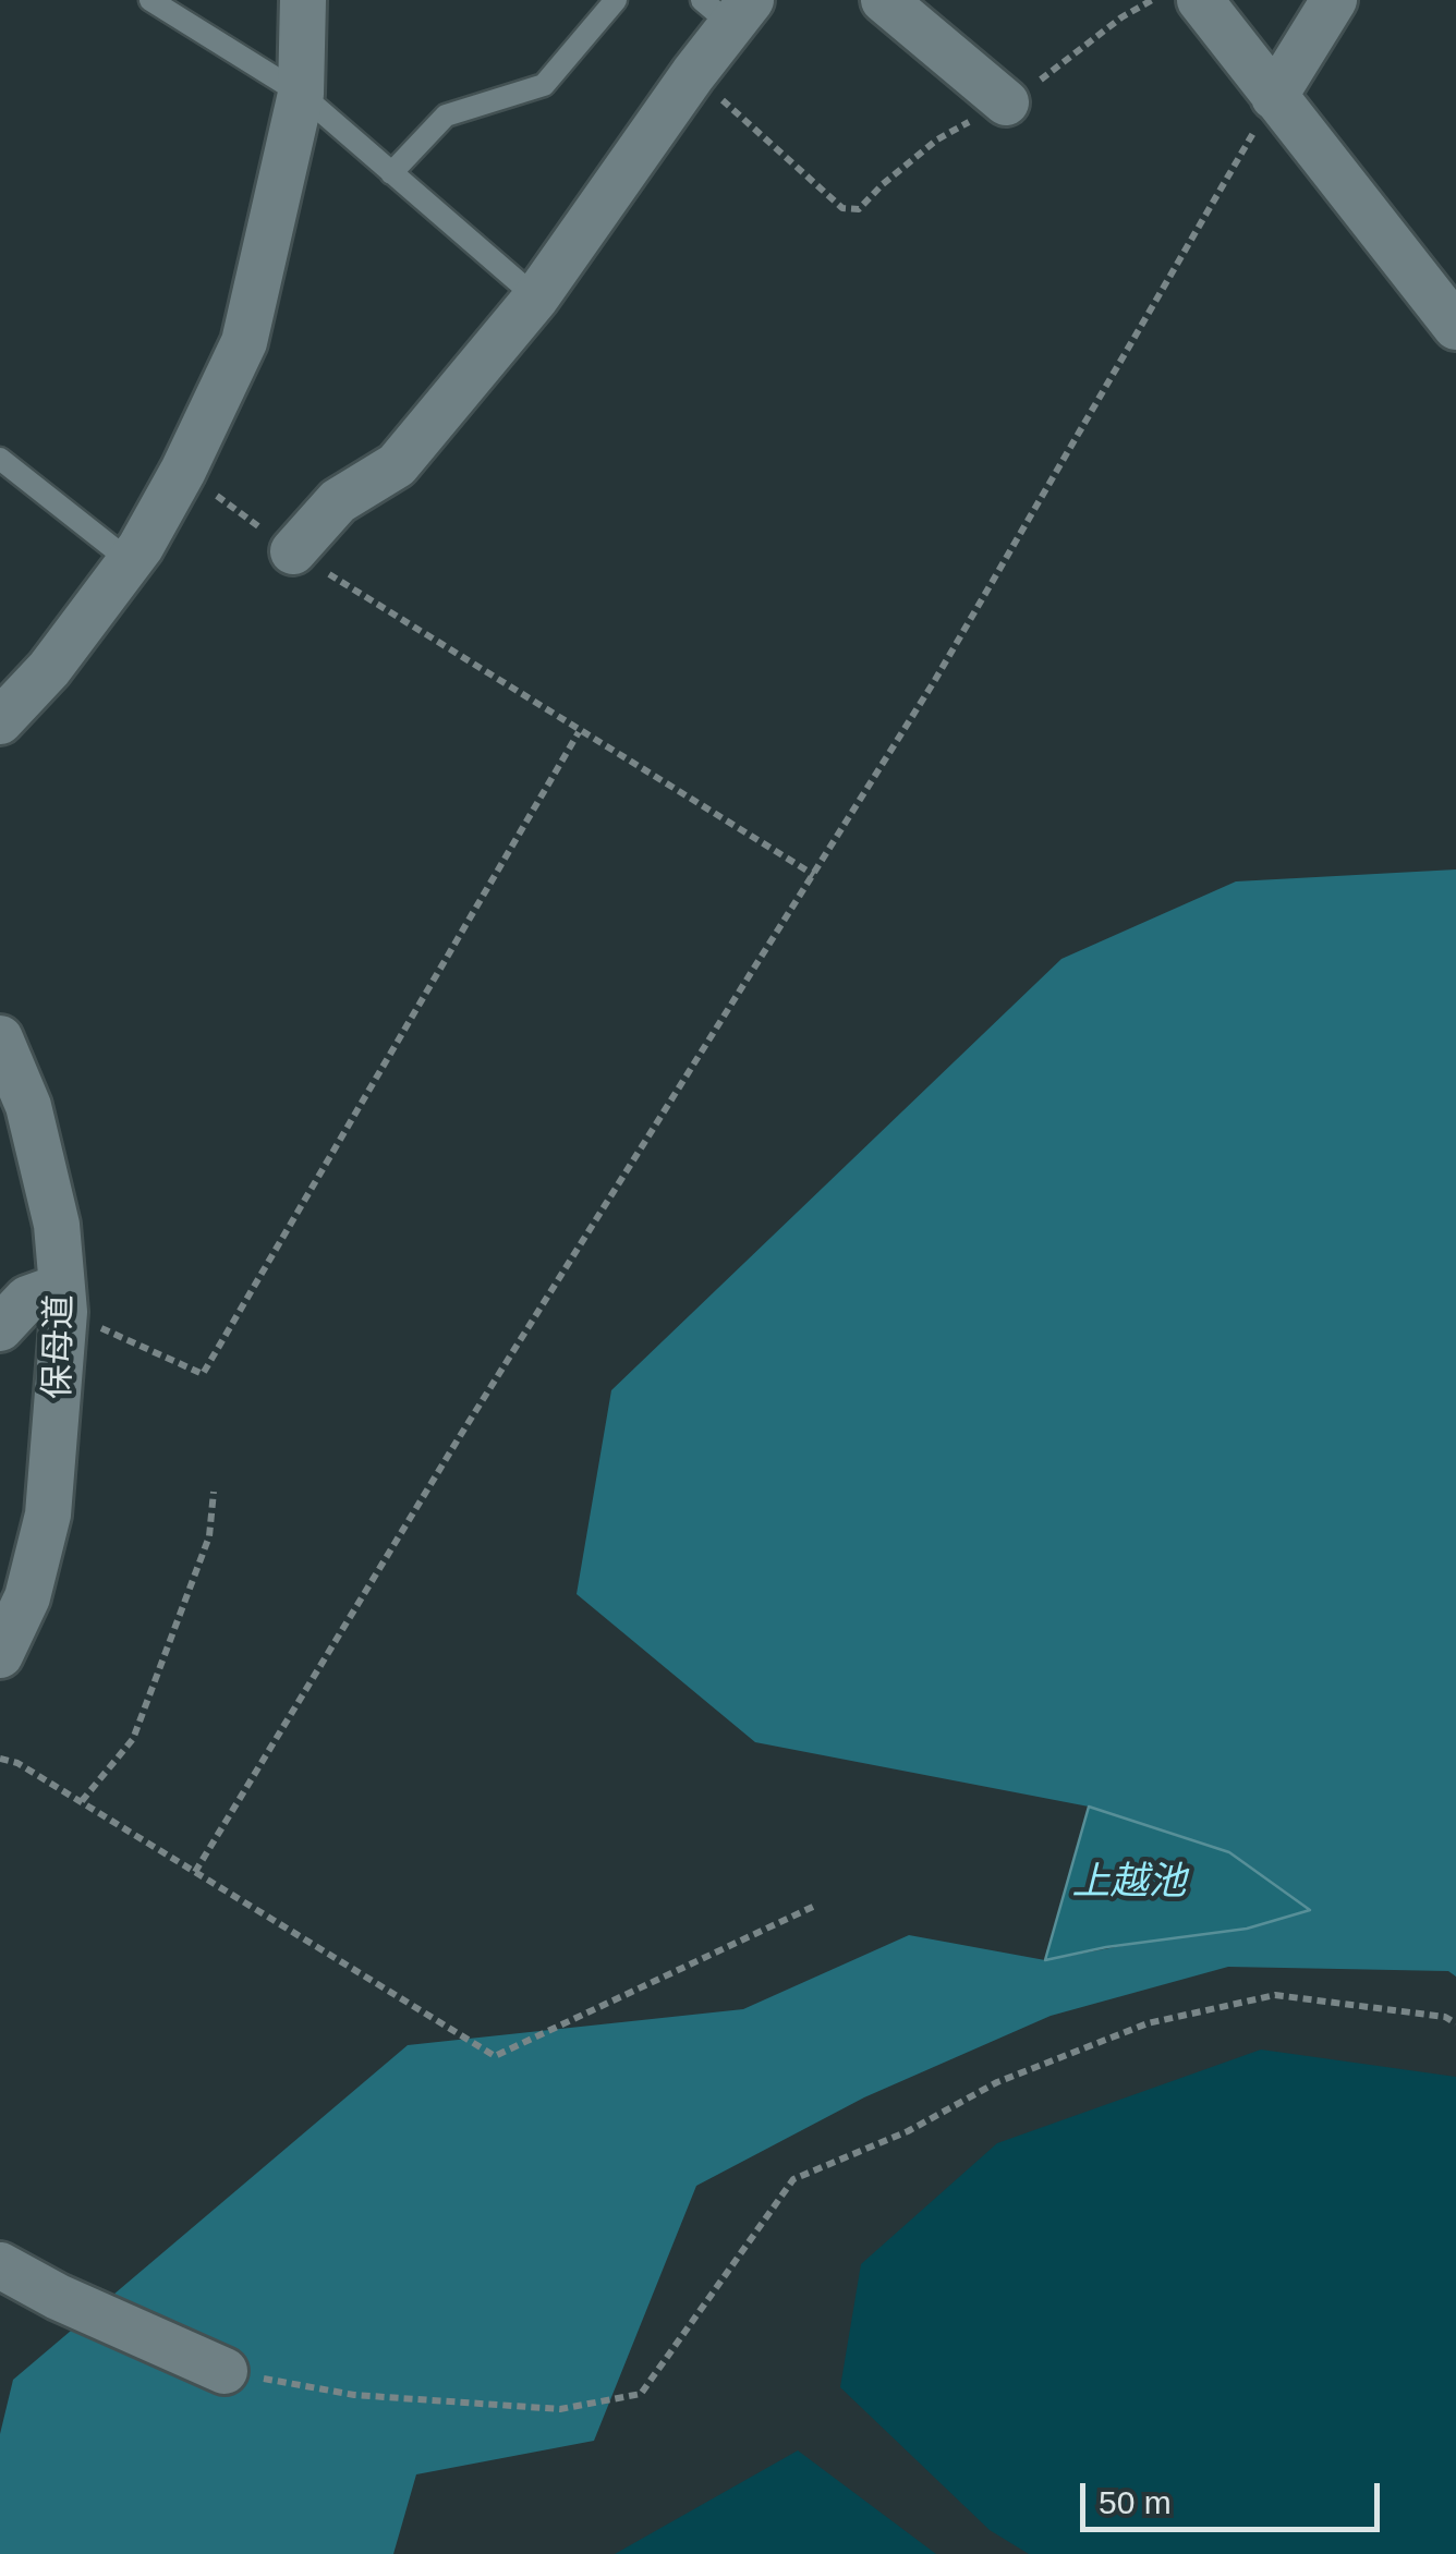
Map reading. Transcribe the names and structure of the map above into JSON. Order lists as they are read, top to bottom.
{
  "streets": {
    "street": ["保母道"]
  },
  "water": ["上越池"],
  "scale_bar": "50 m"
}
